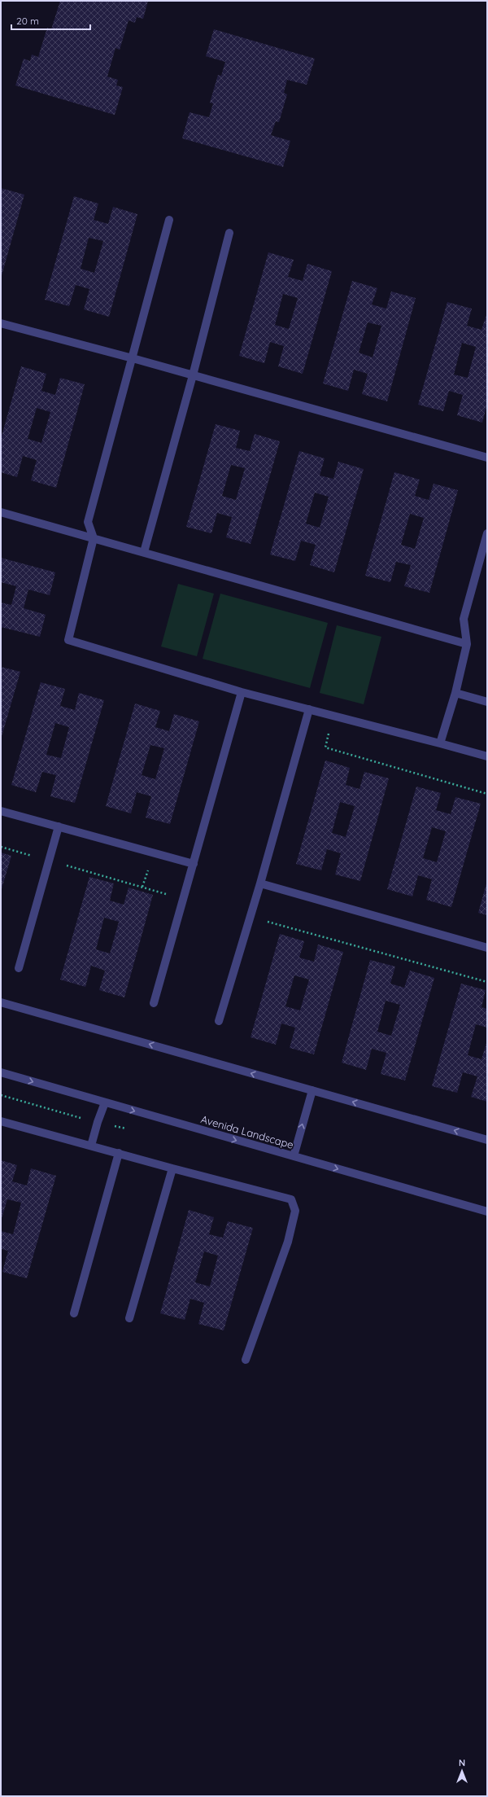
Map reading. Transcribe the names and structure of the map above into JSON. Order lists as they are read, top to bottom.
{
  "streets": {
    "street": ["Avenida Landscape"]
  },
  "scale_bar": "20 m",
  "north": "top"
}
